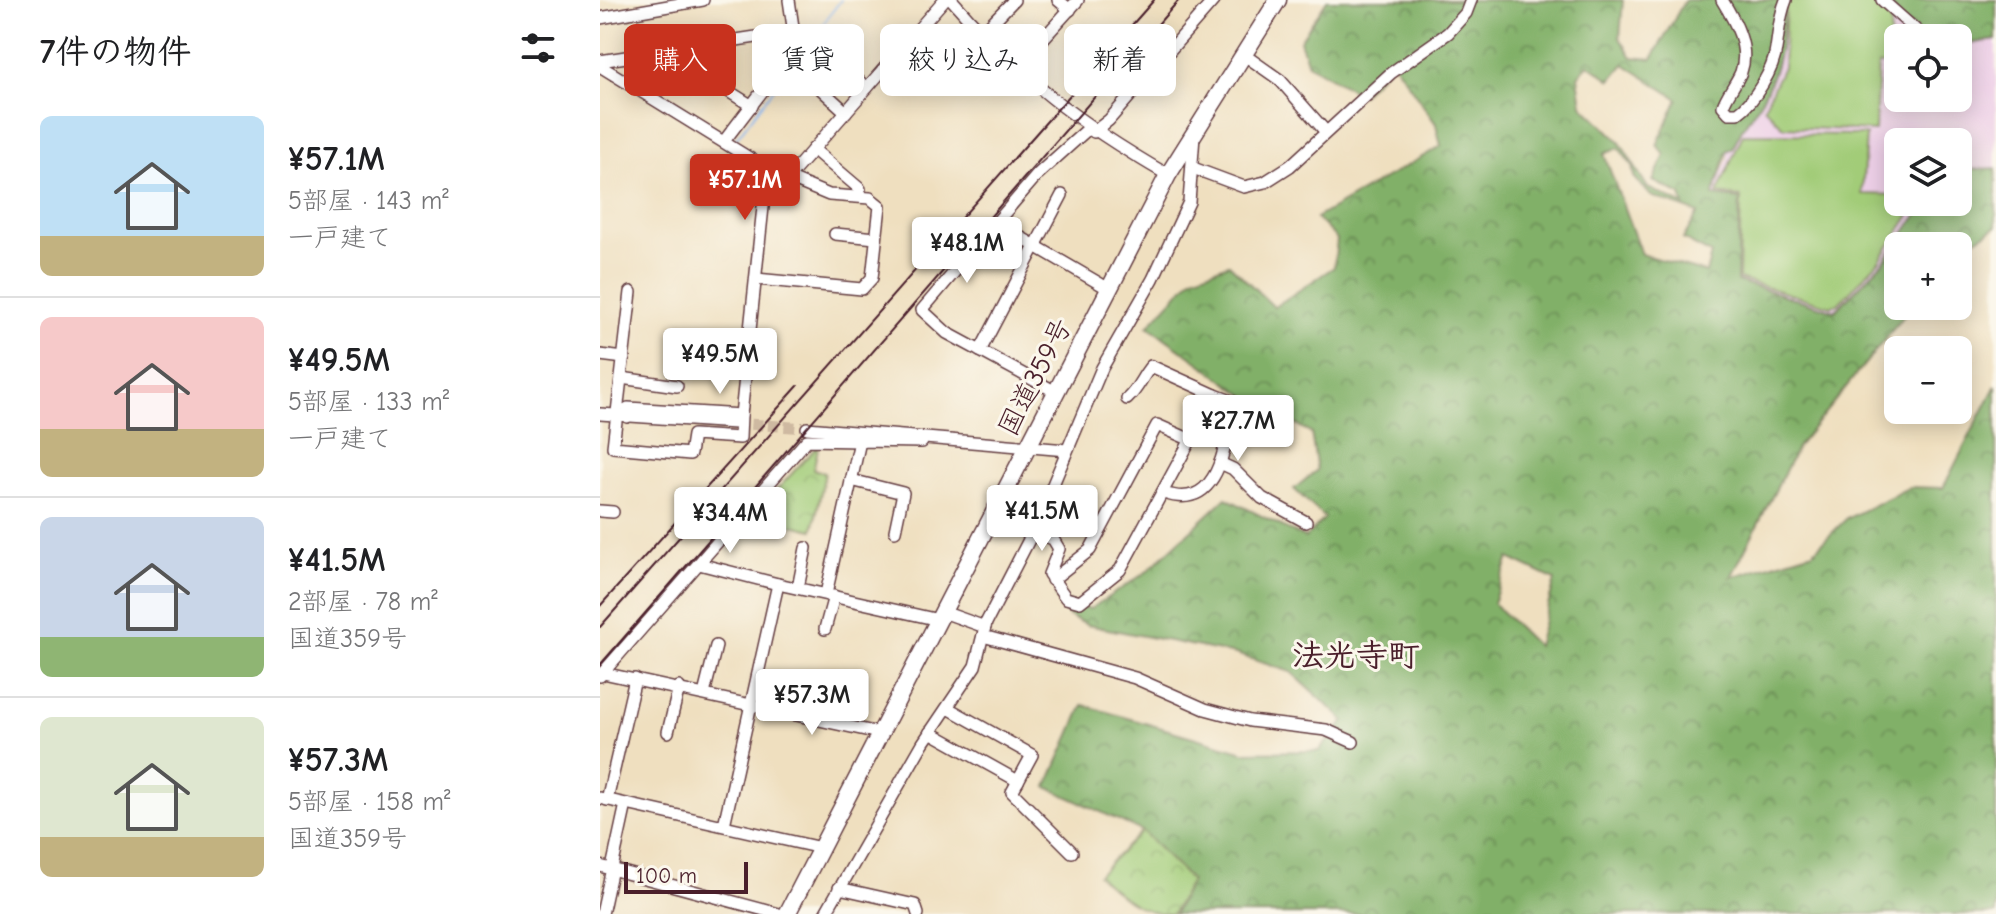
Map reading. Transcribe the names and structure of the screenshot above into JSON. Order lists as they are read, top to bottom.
{
  "streets": {
    "highway": ["国道359号"]
  },
  "districts": ["法光寺町"],
  "scale_bar": "100 m",
  "page": {
    "heading": "7件の物件",
    "map_buttons": ["+", "−"],
    "chip": [
      "購入",
      "賃貸",
      "絞り込み",
      "新着"
    ],
    "list": [
      {
        "name": "¥57.1M",
        "note": "5部屋 · 143 m² · 一戸建て"
      },
      {
        "name": "¥49.5M",
        "note": "5部屋 · 133 m² · 一戸建て"
      },
      {
        "name": "¥41.5M",
        "note": "2部屋 · 78 m² · 国道359号"
      },
      {
        "name": "¥57.3M",
        "note": "5部屋 · 158 m² · 国道359号"
      }
    ],
    "price": [
      "¥57.1M",
      "¥48.1M",
      "¥49.5M",
      "¥27.7M",
      "¥41.5M",
      "¥34.4M",
      "¥57.3M"
    ],
    "scale": "100 m"
  }
}
